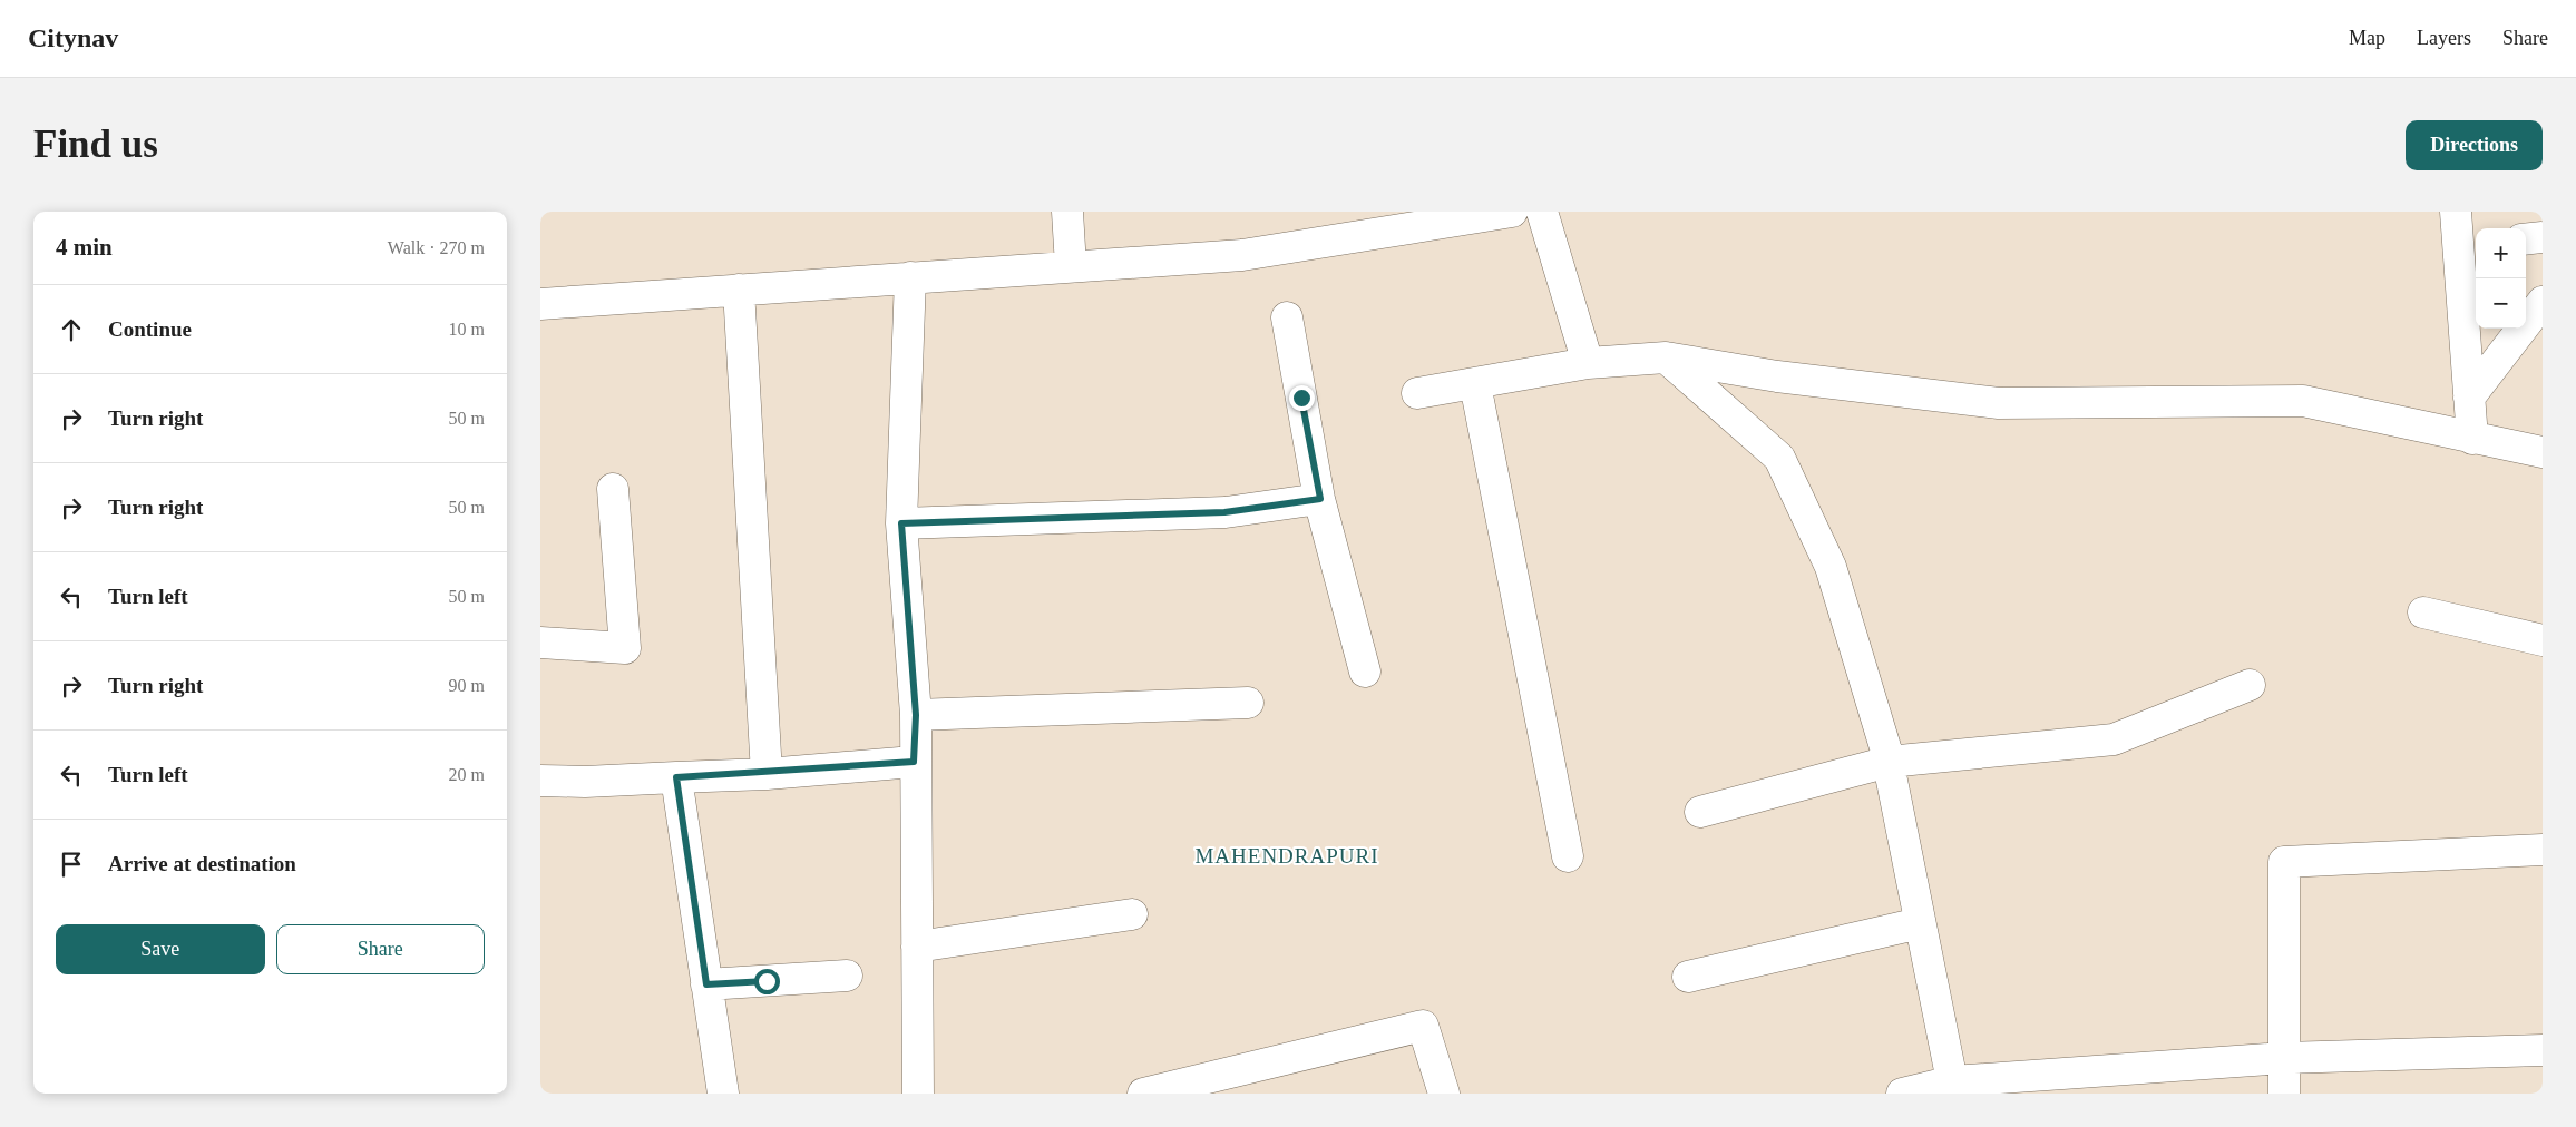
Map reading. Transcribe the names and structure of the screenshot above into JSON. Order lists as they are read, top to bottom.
{
  "districts": ["MAHENDRAPURI"],
  "page": {
    "header": "Citynav",
    "nav": ["Map", "Layers", "Share"],
    "buttons": [
      "Directions",
      ["Save", "Share"]
    ],
    "title": "Find us",
    "heading": ["4 min", "Walk · 270 m"],
    "map_buttons": ["+", "−"],
    "list": [
      ["Continue", "10 m"],
      ["Turn right", "50 m"],
      ["Turn right", "50 m"],
      ["Turn left", "50 m"],
      ["Turn right", "90 m"],
      ["Turn left", "20 m"],
      "Arrive at destination"
    ]
  }
}
